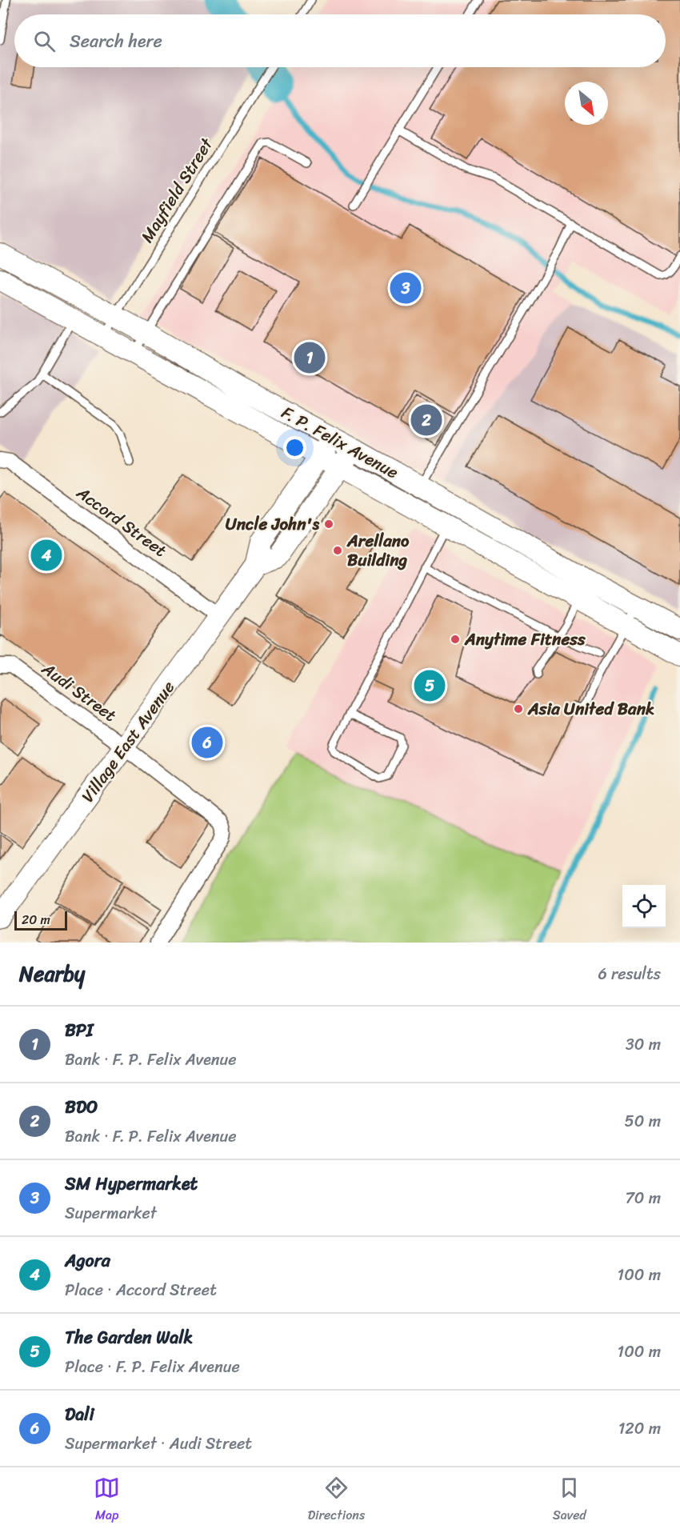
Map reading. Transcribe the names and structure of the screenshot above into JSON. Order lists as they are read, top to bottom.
{
  "streets": {
    "main road": ["F. P. Felix Avenue", "Village East Avenue"],
    "street": ["Accord Street", "Audi Street"],
    "lane": ["Mayfield Street"]
  },
  "crossings": [
    ["Mayfield Street", "F. P. Felix Avenue"],
    ["F. P. Felix Avenue", "Village East Avenue"],
    ["Accord Street", "Village East Avenue"],
    ["Audi Street", "Village East Avenue"]
  ],
  "places": [
    "Uncle John's",
    "Arellano Building",
    "Anytime Fitness",
    "Asia United Bank"
  ],
  "scale_bar": "20 m",
  "north": "bottom right",
  "page": {
    "search": "Search here",
    "pins": [
      "3",
      "1",
      "2",
      "4",
      "5",
      "6"
    ],
    "scale": "20 m",
    "heading": ["Nearby", "6 results"],
    "list": [
      {
        "mark": "1",
        "name": "BPI",
        "note": "Bank · F. P. Felix Avenue",
        "value": "30 m"
      },
      {
        "mark": "2",
        "name": "BDO",
        "note": "Bank · F. P. Felix Avenue",
        "value": "50 m"
      },
      {
        "mark": "3",
        "name": "SM Hypermarket",
        "note": "Supermarket",
        "value": "70 m"
      },
      {
        "mark": "4",
        "name": "Agora",
        "note": "Place · Accord Street",
        "value": "100 m"
      },
      {
        "mark": "5",
        "name": "The Garden Walk",
        "note": "Place · F. P. Felix Avenue",
        "value": "100 m"
      },
      {
        "mark": "6",
        "name": "Dali",
        "note": "Supermarket · Audi Street",
        "value": "120 m"
      }
    ],
    "nav": ["Map", "Directions", "Saved"]
  }
}
